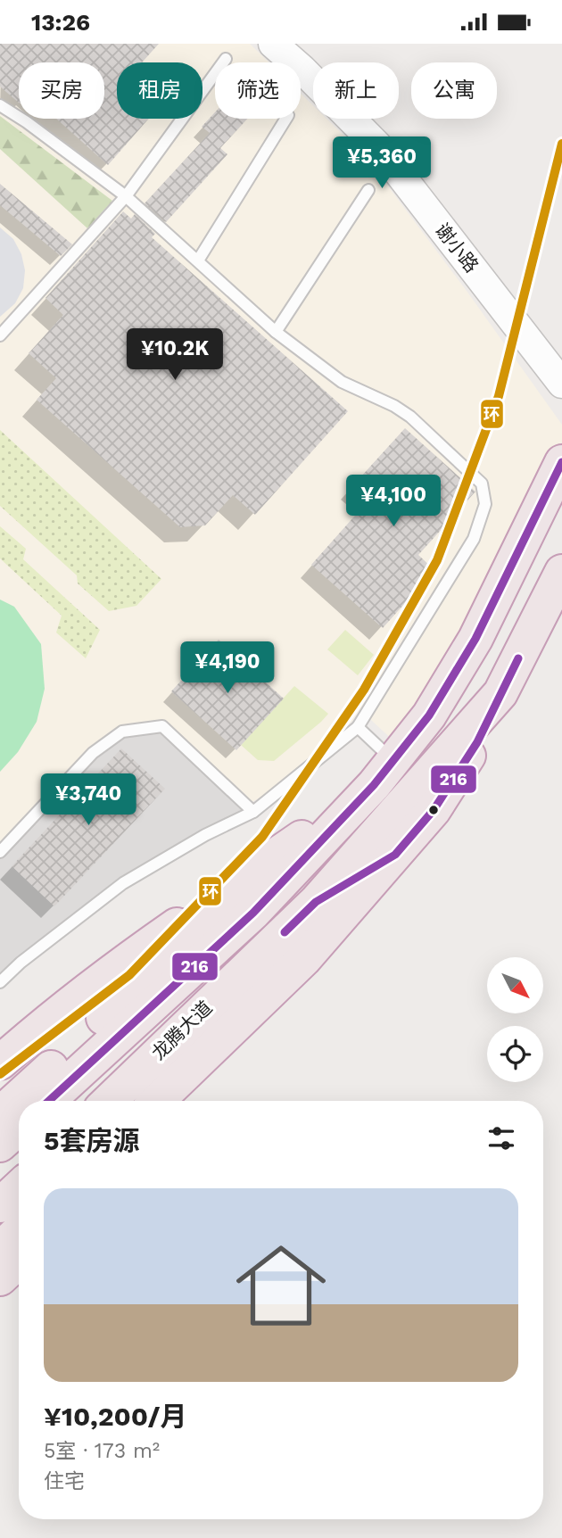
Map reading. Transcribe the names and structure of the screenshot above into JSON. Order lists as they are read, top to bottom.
{
  "streets": {
    "highway": ["龙腾大道"],
    "street": ["谢小路"]
  },
  "lines": ["transit line 环", "transit line 216"],
  "north": "bottom right",
  "page": {
    "status": "13:26",
    "chip": [
      "买房",
      "租房",
      "筛选",
      "新上",
      "公寓"
    ],
    "price": [
      "¥5,360",
      "¥10.2K",
      "¥4,100",
      "¥4,190",
      "¥3,740"
    ],
    "heading": "5套房源",
    "list": [
      {
        "name": "¥10,200/月",
        "note": "5室 · 173 m² · 住宅"
      }
    ]
  }
}
